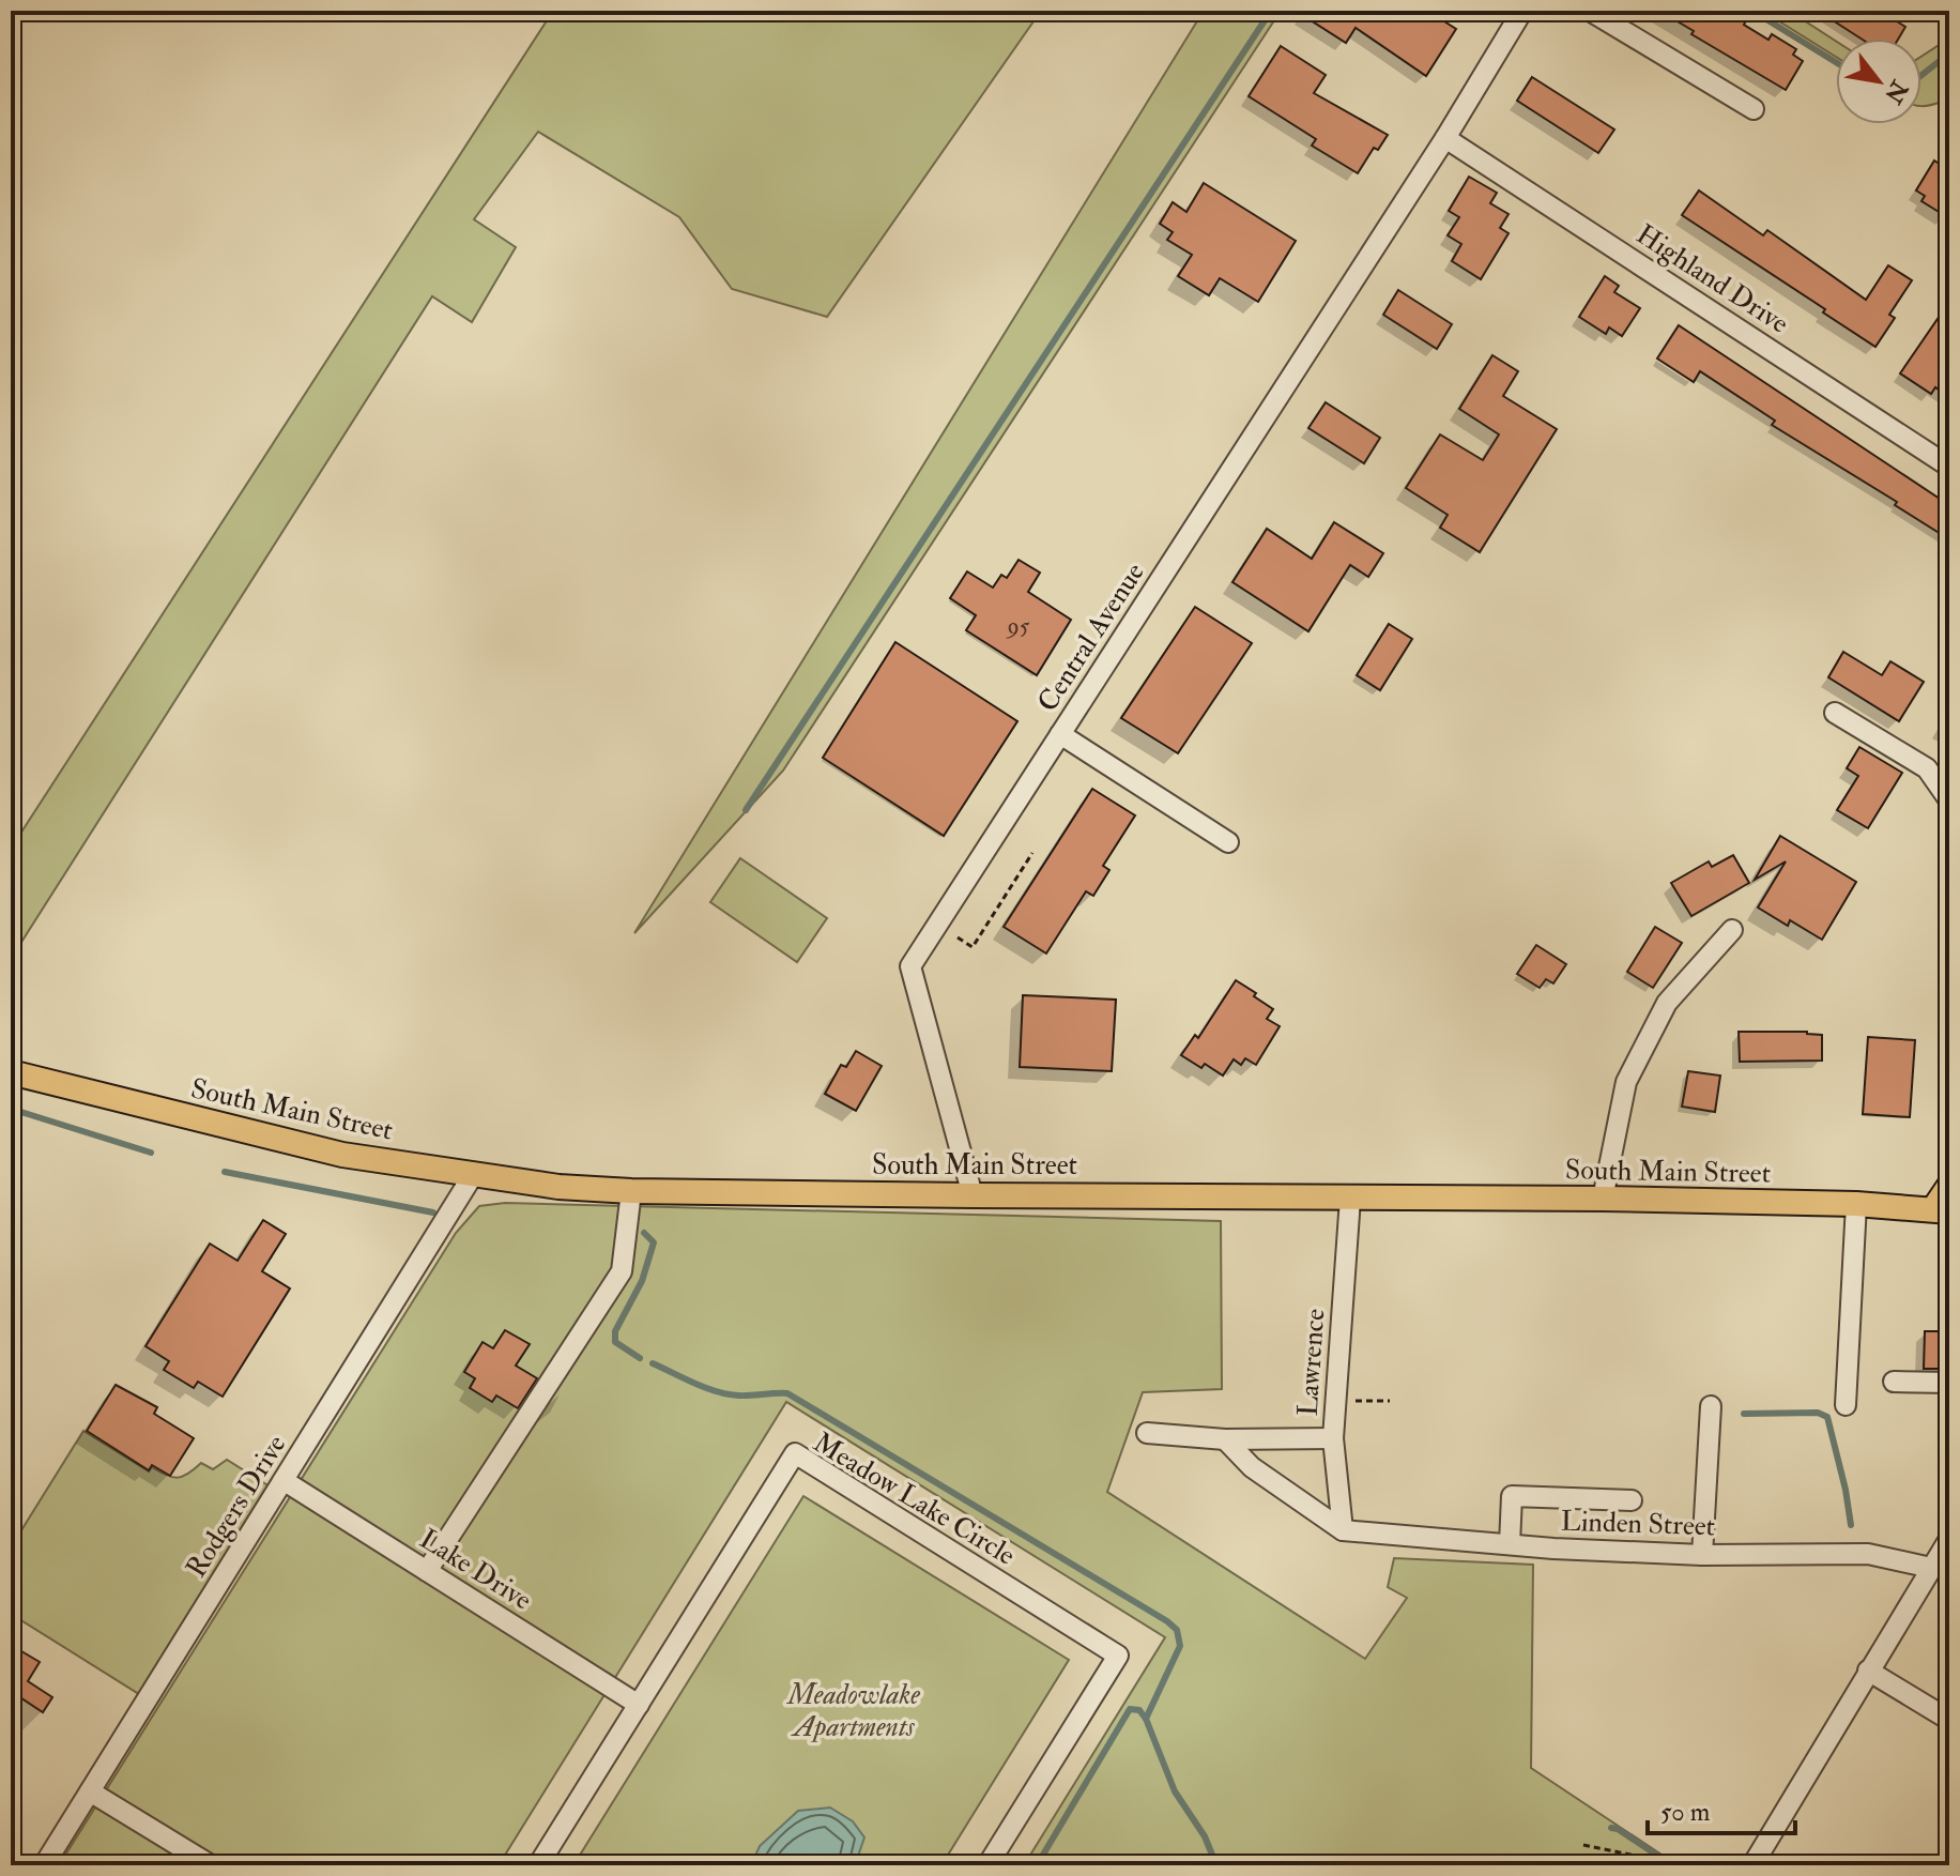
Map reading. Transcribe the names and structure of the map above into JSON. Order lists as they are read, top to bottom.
{
  "streets": {
    "main road": ["South Main Street"],
    "street": [
      "Highland Drive",
      "Central Avenue",
      "Lawrence",
      "Meadow Lake Circle",
      "Rodgers Drive",
      "Linden Street",
      "Lake Drive"
    ]
  },
  "crossings": [
    ["Highland Drive", "Central Avenue"],
    ["Central Avenue", "South Main Street"],
    ["South Main Street", "Lawrence"],
    ["South Main Street", "Rodgers Drive"],
    ["Lawrence", "Linden Street"],
    ["Meadow Lake Circle", "Lake Drive"],
    ["Rodgers Drive", "Lake Drive"]
  ],
  "parks": ["Meadowlake Apartments"],
  "house_numbers": ["95"],
  "scale_bar": "50 m",
  "north": "bottom right"
}
